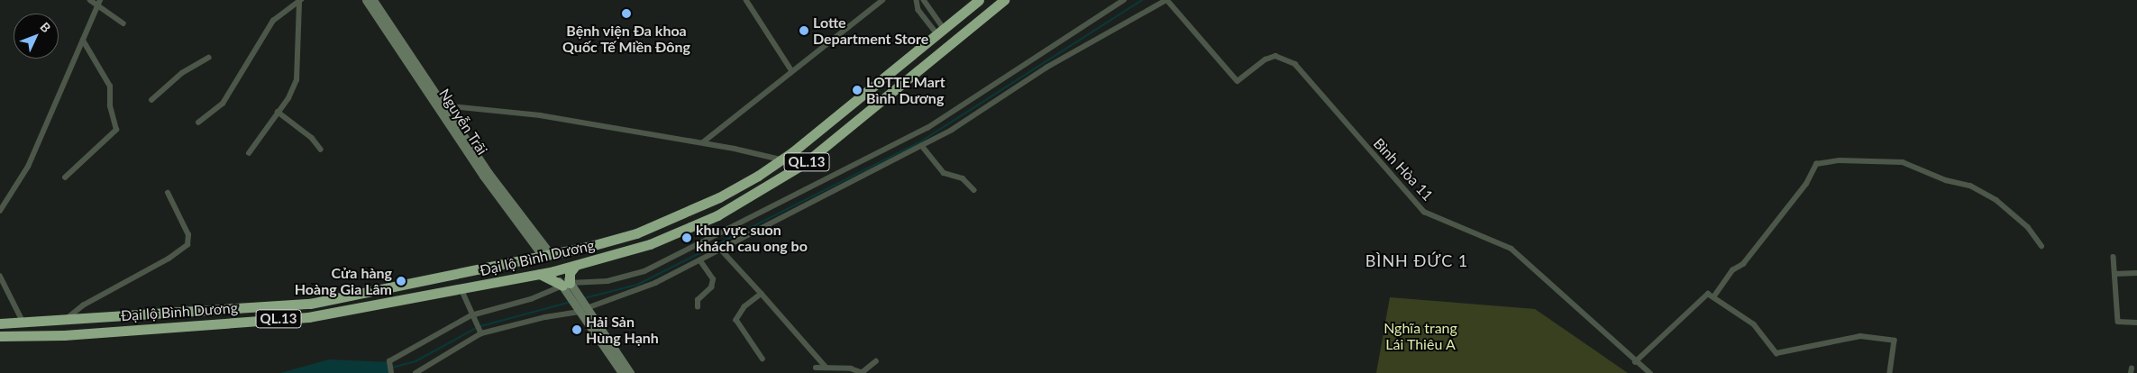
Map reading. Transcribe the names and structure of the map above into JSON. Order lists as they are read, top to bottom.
{
  "streets": {
    "highway": ["QL.13", "Đại lộ Bình Dương"],
    "main road": ["Nguyễn Trãi"],
    "street": ["Bình Hòa 11"]
  },
  "crossings": [
    ["Nguyễn Trãi", "Đại lộ Bình Dương"]
  ],
  "districts": ["BÌNH ĐỨC 1"],
  "parks": ["Nghĩa trang Lái Thiêu A"],
  "places": [
    "Bệnh viện Đa khoa Quốc Tế Miền Đông",
    "Lotte Department Store",
    "LOTTE Mart Bình Dương",
    "khu vực suon khách cau ong bo",
    "Cửa hàng Hoàng Gia Lâm",
    "Hải Sản Hùng Hạnh"
  ],
  "north": "top right"
}
